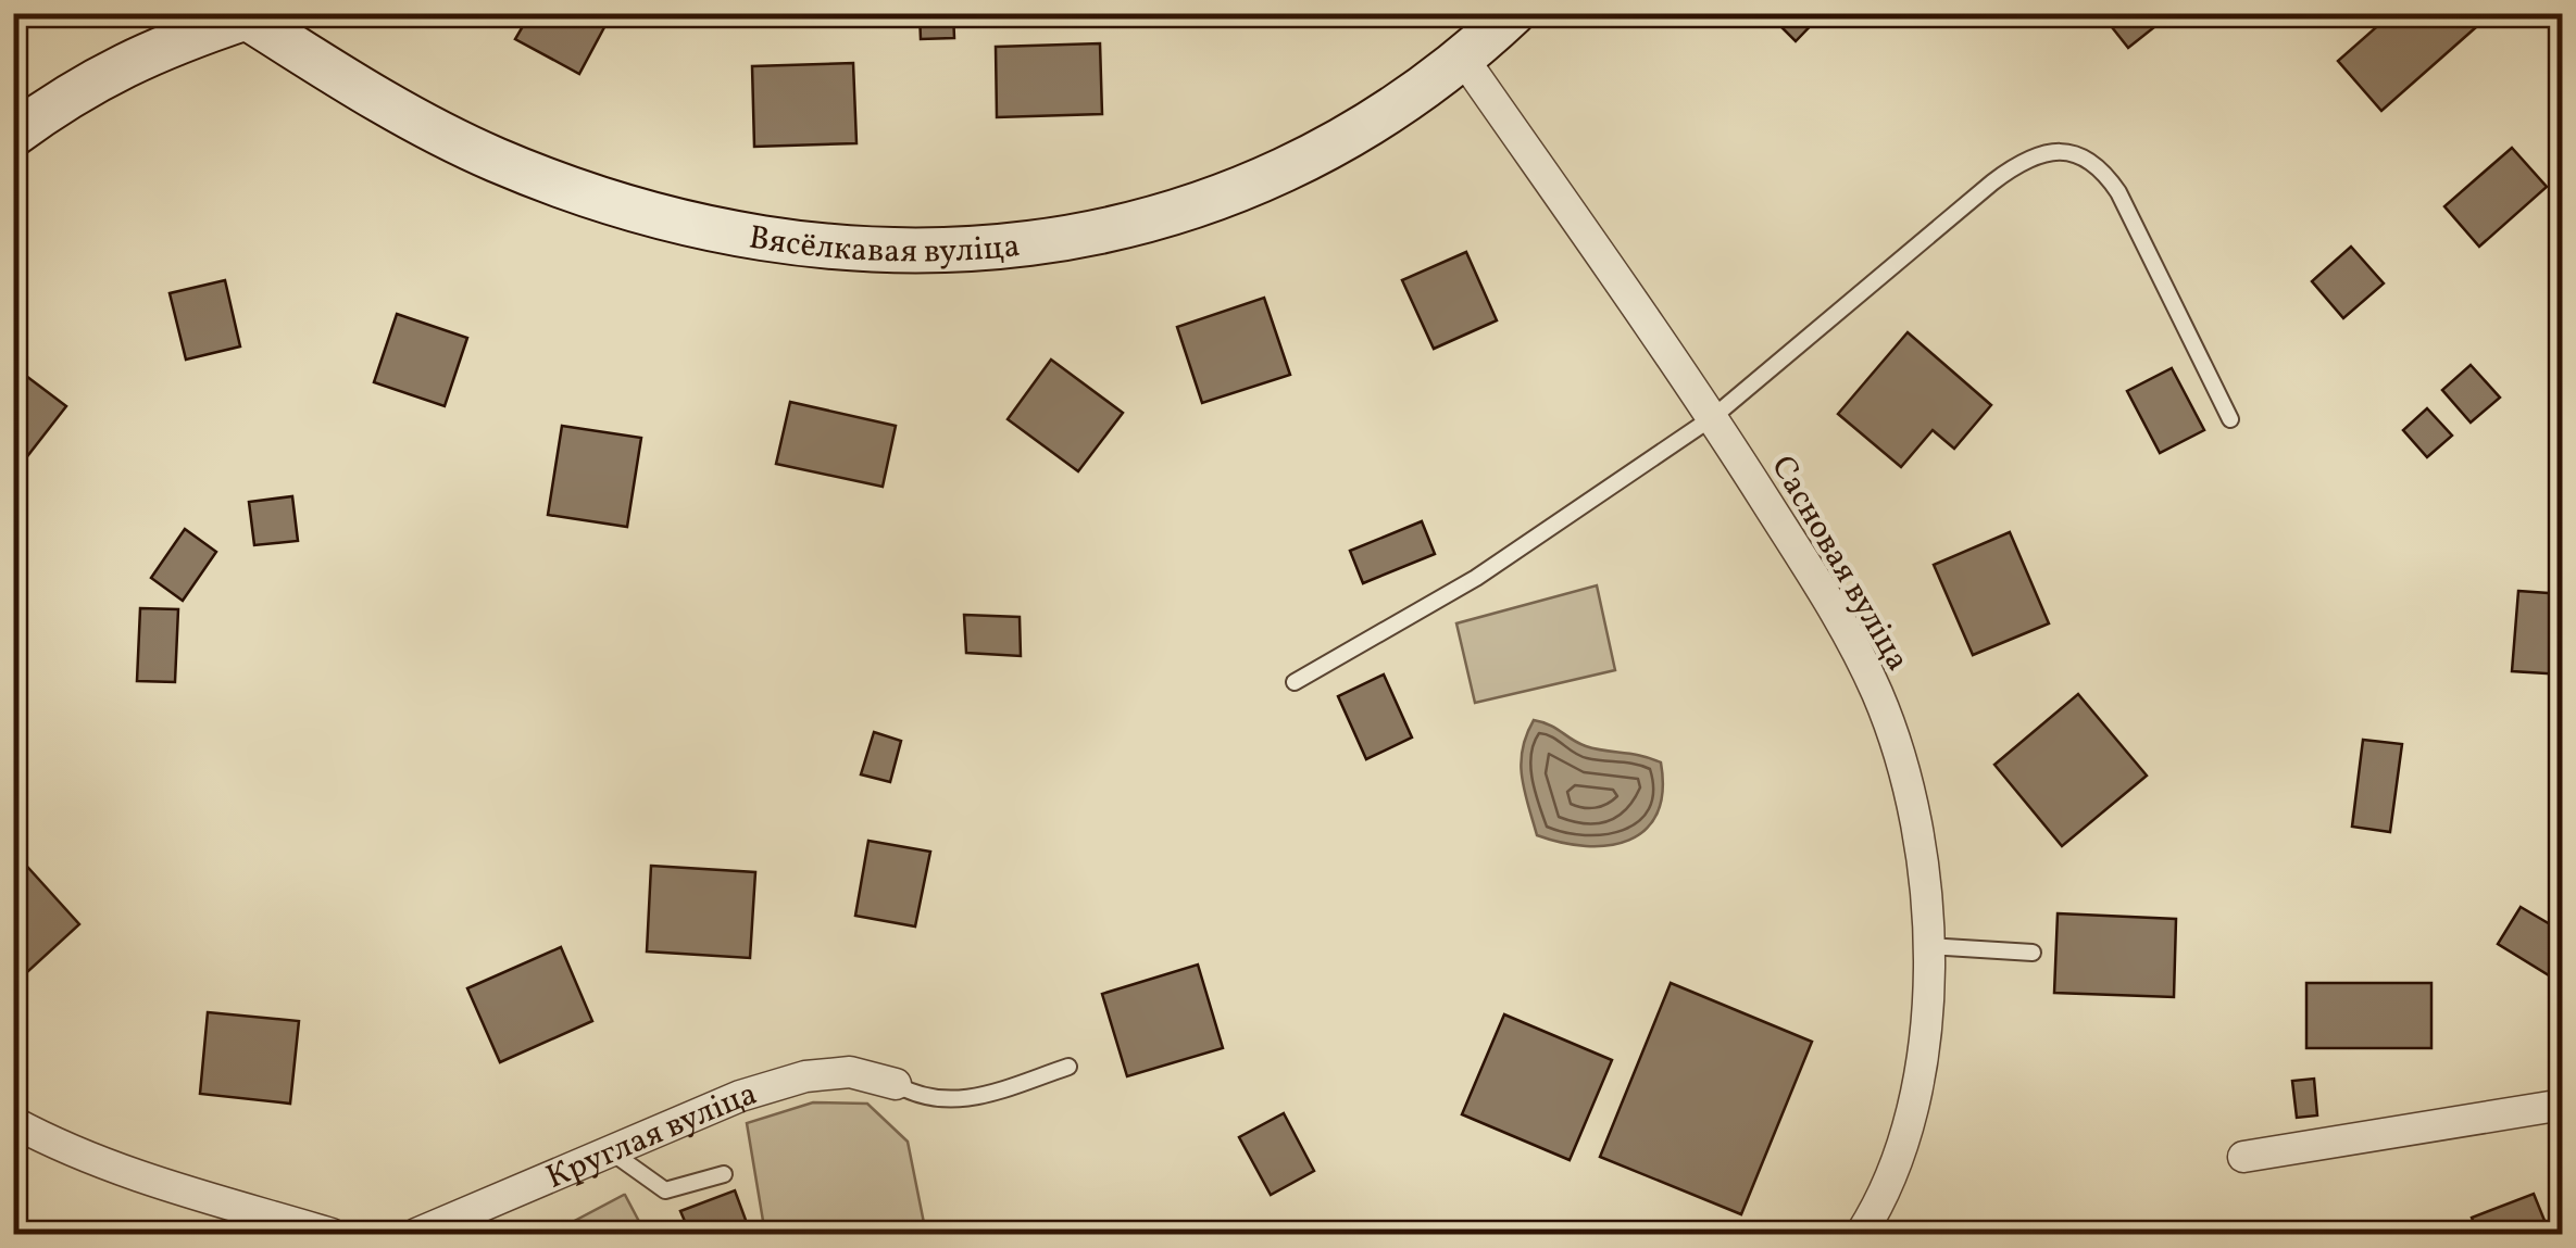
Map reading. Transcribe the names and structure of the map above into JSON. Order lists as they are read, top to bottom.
{
  "streets": {
    "street": ["Вясёлкавая вуліца", "Сасновая вуліца", "Круглая вуліца"]
  },
  "crossings": [
    ["Вясёлкавая вуліца", "Сасновая вуліца"]
  ]
}
